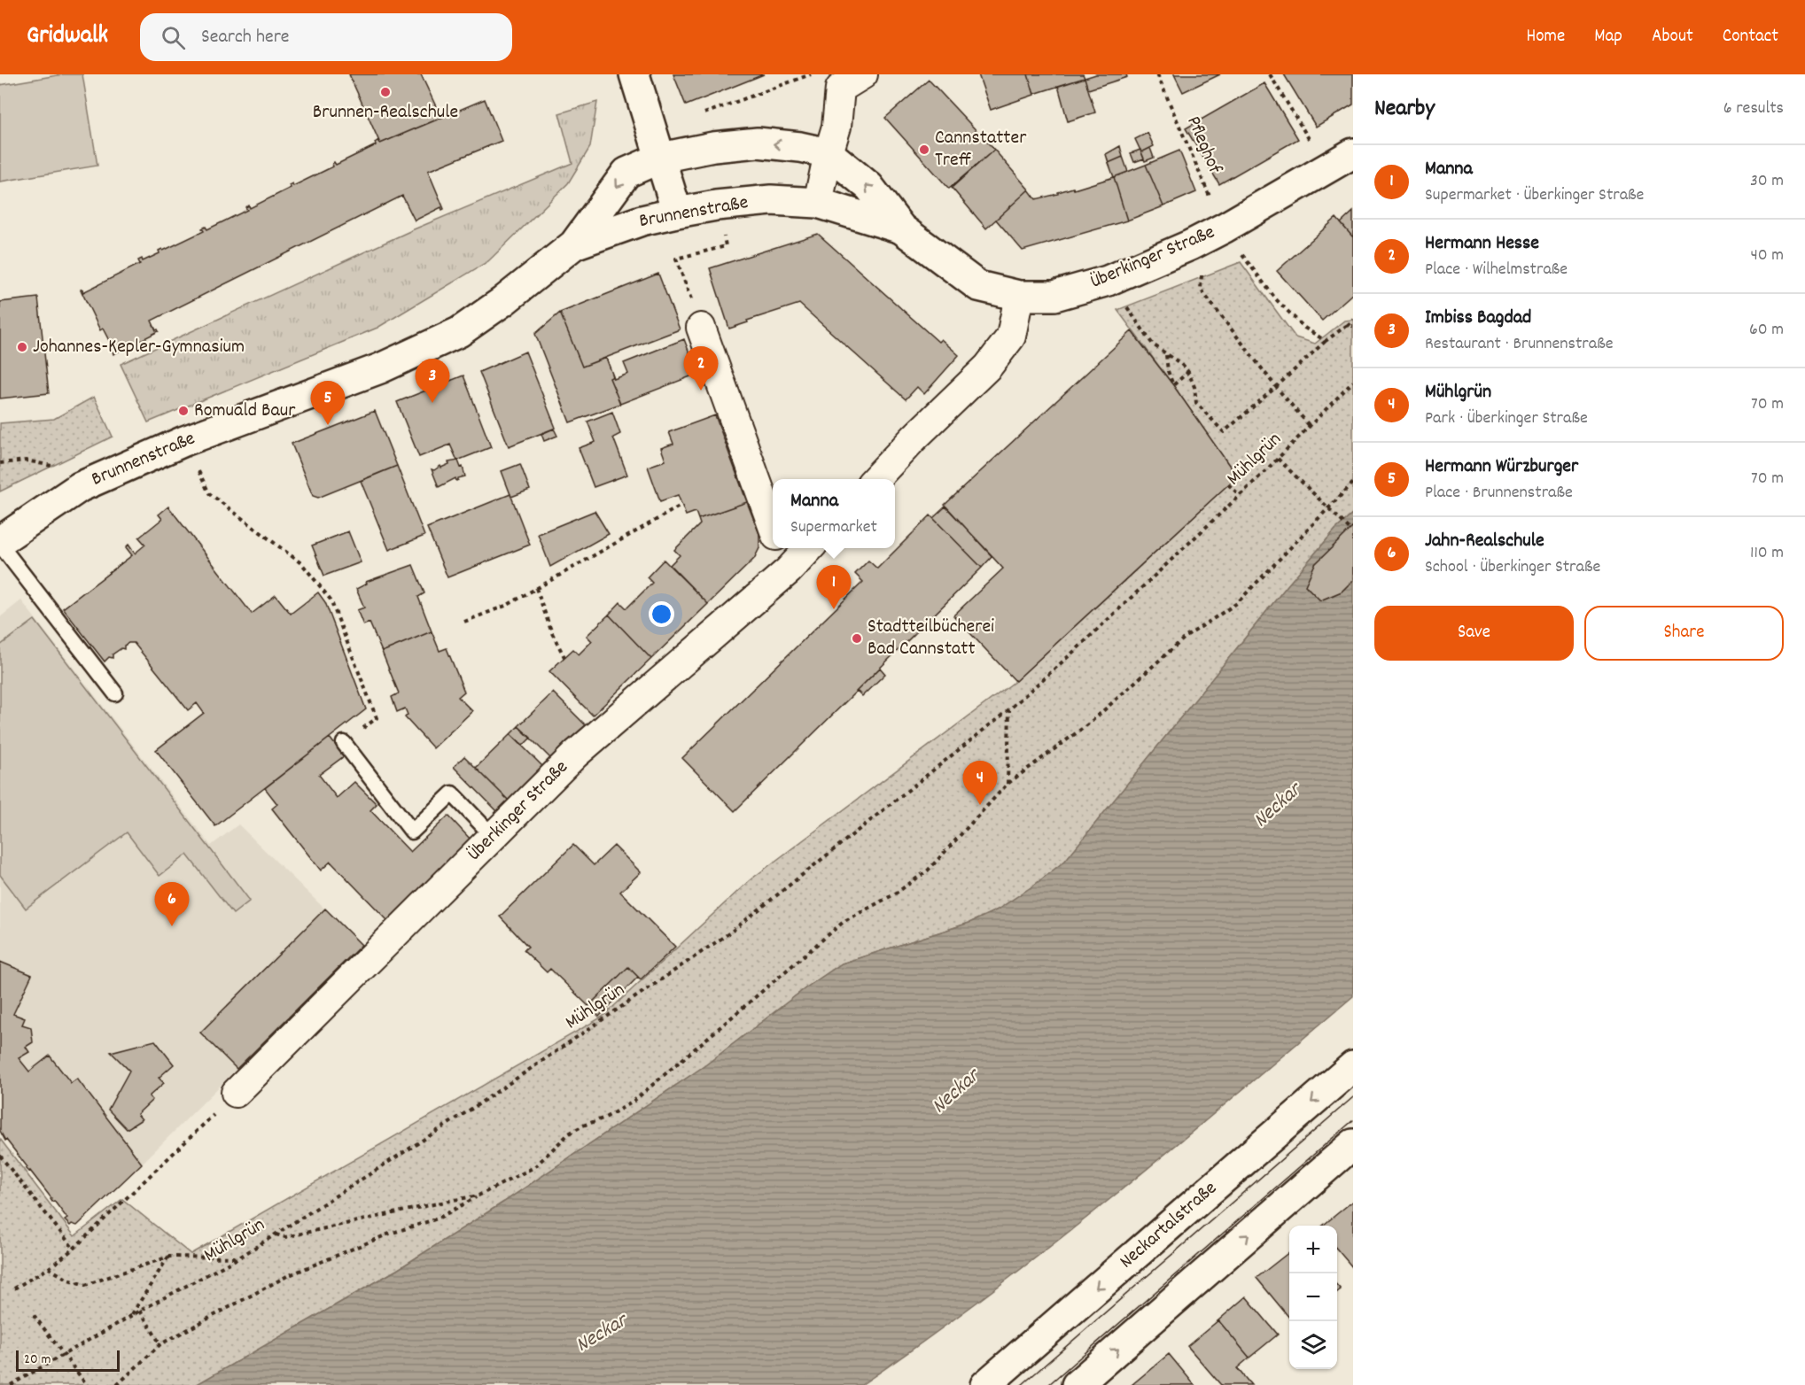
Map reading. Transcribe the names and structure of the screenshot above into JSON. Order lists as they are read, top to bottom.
{
  "streets": {
    "main road": ["Brunnenstraße", "Überkinger Straße", "Neckartalstraße"],
    "path": ["Pfleghof", "Mühlgrün"]
  },
  "crossings": [
    ["Pfleghof", "Überkinger Straße"],
    ["Brunnenstraße", "Überkinger Straße"]
  ],
  "water": ["Neckar"],
  "places": [
    "Brunnen-Realschule",
    "Cannstatter Treff",
    "Johannes-Kepler-Gymnasium",
    "Romuald Baur",
    "Stadtteilbücherei Bad Cannstatt"
  ],
  "scale_bar": "20 m",
  "page": {
    "header": "Gridwalk",
    "search": "Search here",
    "nav": [
      "Home",
      "Map",
      "About",
      "Contact"
    ],
    "heading": ["Nearby", "6 results"],
    "list": [
      {
        "mark": "1",
        "name": "Manna",
        "note": "Supermarket · Überkinger Straße",
        "value": "30 m"
      },
      {
        "mark": "2",
        "name": "Hermann Hesse",
        "note": "Place · Wilhelmstraße",
        "value": "40 m"
      },
      {
        "mark": "3",
        "name": "Imbiss Bagdad",
        "note": "Restaurant · Brunnenstraße",
        "value": "60 m"
      },
      {
        "mark": "4",
        "name": "Mühlgrün",
        "note": "Park · Überkinger Straße",
        "value": "70 m"
      },
      {
        "mark": "5",
        "name": "Hermann Würzburger",
        "note": "Place · Brunnenstraße",
        "value": "70 m"
      },
      {
        "mark": "6",
        "name": "Jahn-Realschule",
        "note": "School · Überkinger Straße",
        "value": "110 m"
      }
    ],
    "pins": [
      "2",
      "3",
      "5",
      "1",
      "4",
      "6"
    ],
    "popup": ["Manna", "Supermarket"],
    "buttons": ["Save", "Share"],
    "map_buttons": ["+", "−"],
    "scale": "20 m"
  }
}
